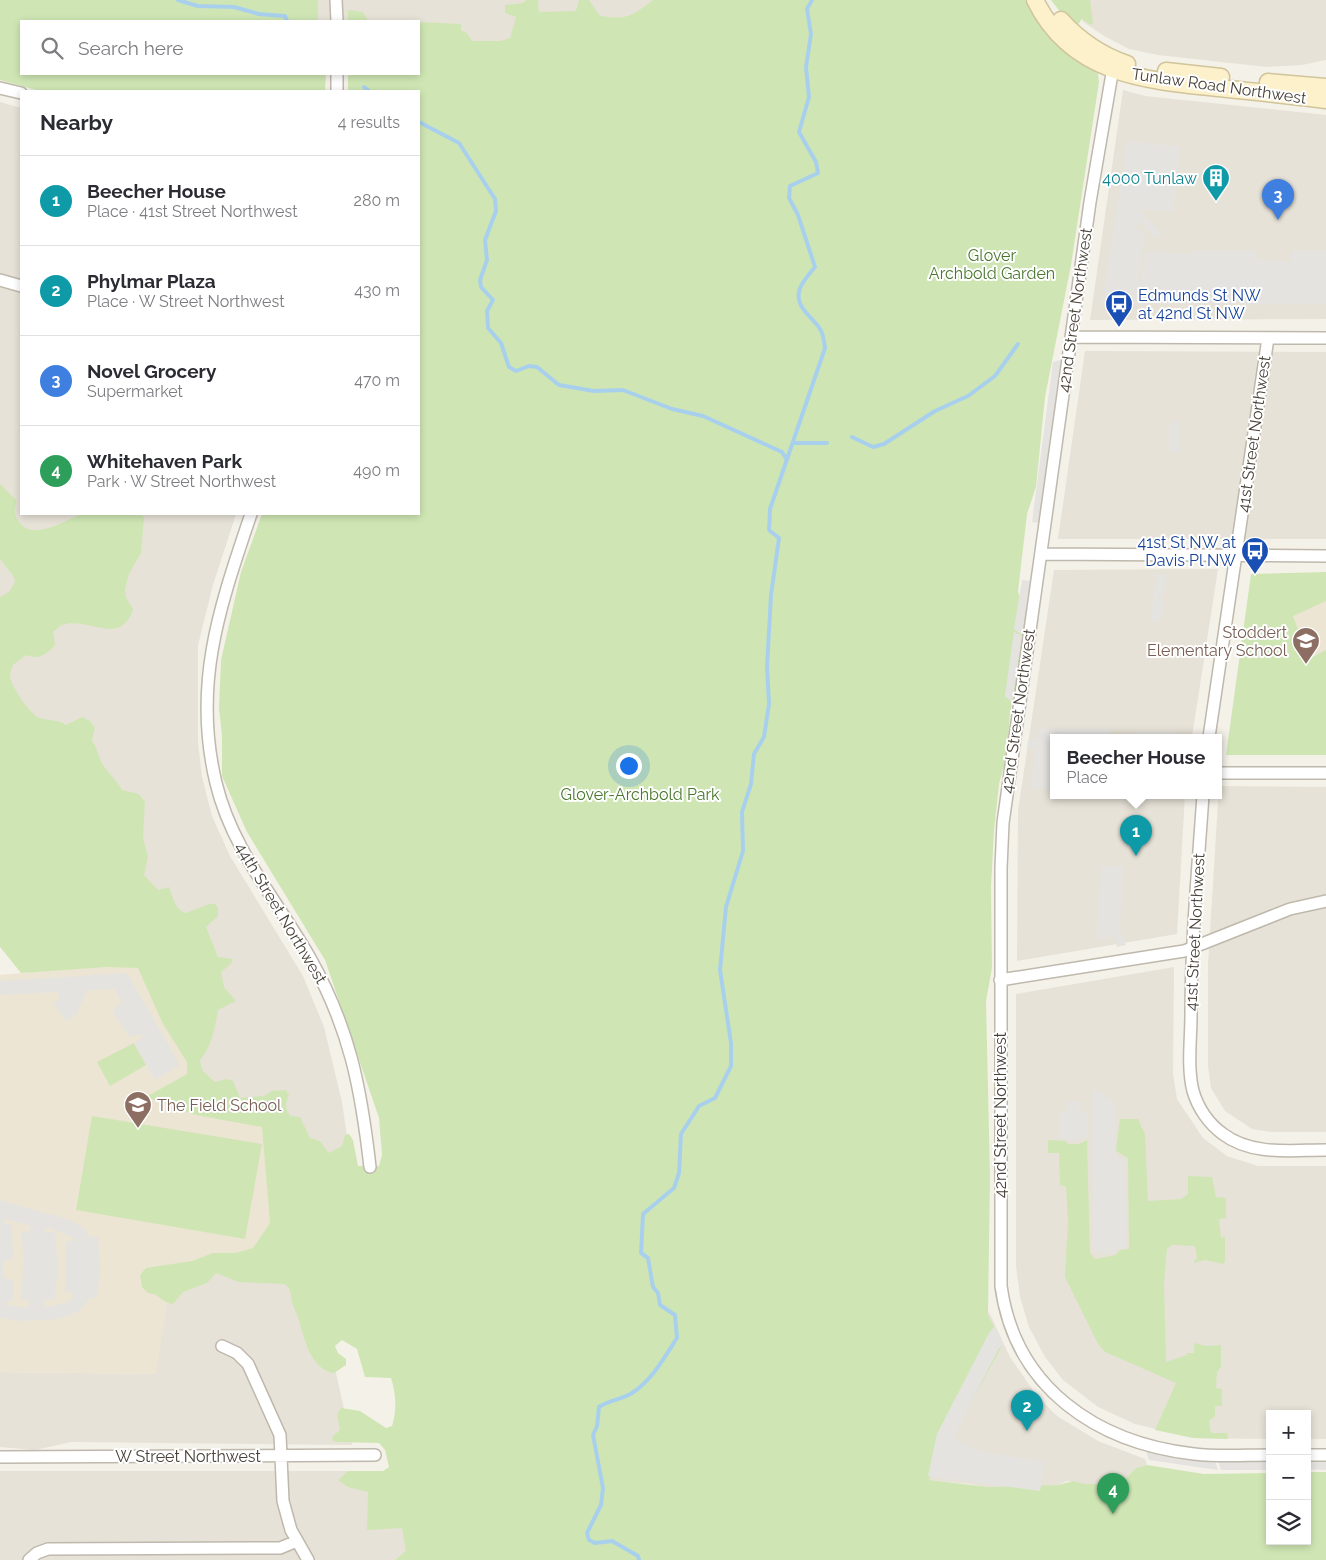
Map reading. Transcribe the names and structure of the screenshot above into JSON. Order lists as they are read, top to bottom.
{
  "streets": {
    "street": [
      "Tunlaw Road Northwest",
      "42nd Street Northwest",
      "41st Street Northwest",
      "44th Street Northwest",
      "W Street Northwest"
    ]
  },
  "crossings": [
    ["Tunlaw Road Northwest", "42nd Street Northwest"]
  ],
  "parks": ["Glover Archbold Garden", "Glover-Archbold Park"],
  "places": {
    "building": ["4000 Tunlaw"],
    "bus stop": ["Edmunds St NW at 42nd St NW", "41st St NW at Davis Pl NW"],
    "school or university": ["Stoddert Elementary School", "The Field School"]
  },
  "page": {
    "search": "Search here",
    "heading": ["Nearby", "4 results"],
    "list": [
      {
        "mark": "1",
        "name": "Beecher House",
        "note": "Place · 41st Street Northwest",
        "value": "280 m"
      },
      {
        "mark": "2",
        "name": "Phylmar Plaza",
        "note": "Place · W Street Northwest",
        "value": "430 m"
      },
      {
        "mark": "3",
        "name": "Novel Grocery",
        "note": "Supermarket",
        "value": "470 m"
      },
      {
        "mark": "4",
        "name": "Whitehaven Park",
        "note": "Park · W Street Northwest",
        "value": "490 m"
      }
    ],
    "pins": [
      "3",
      "1",
      "2",
      "4"
    ],
    "popup": ["Beecher House", "Place"],
    "map_buttons": ["+", "−"]
  }
}
